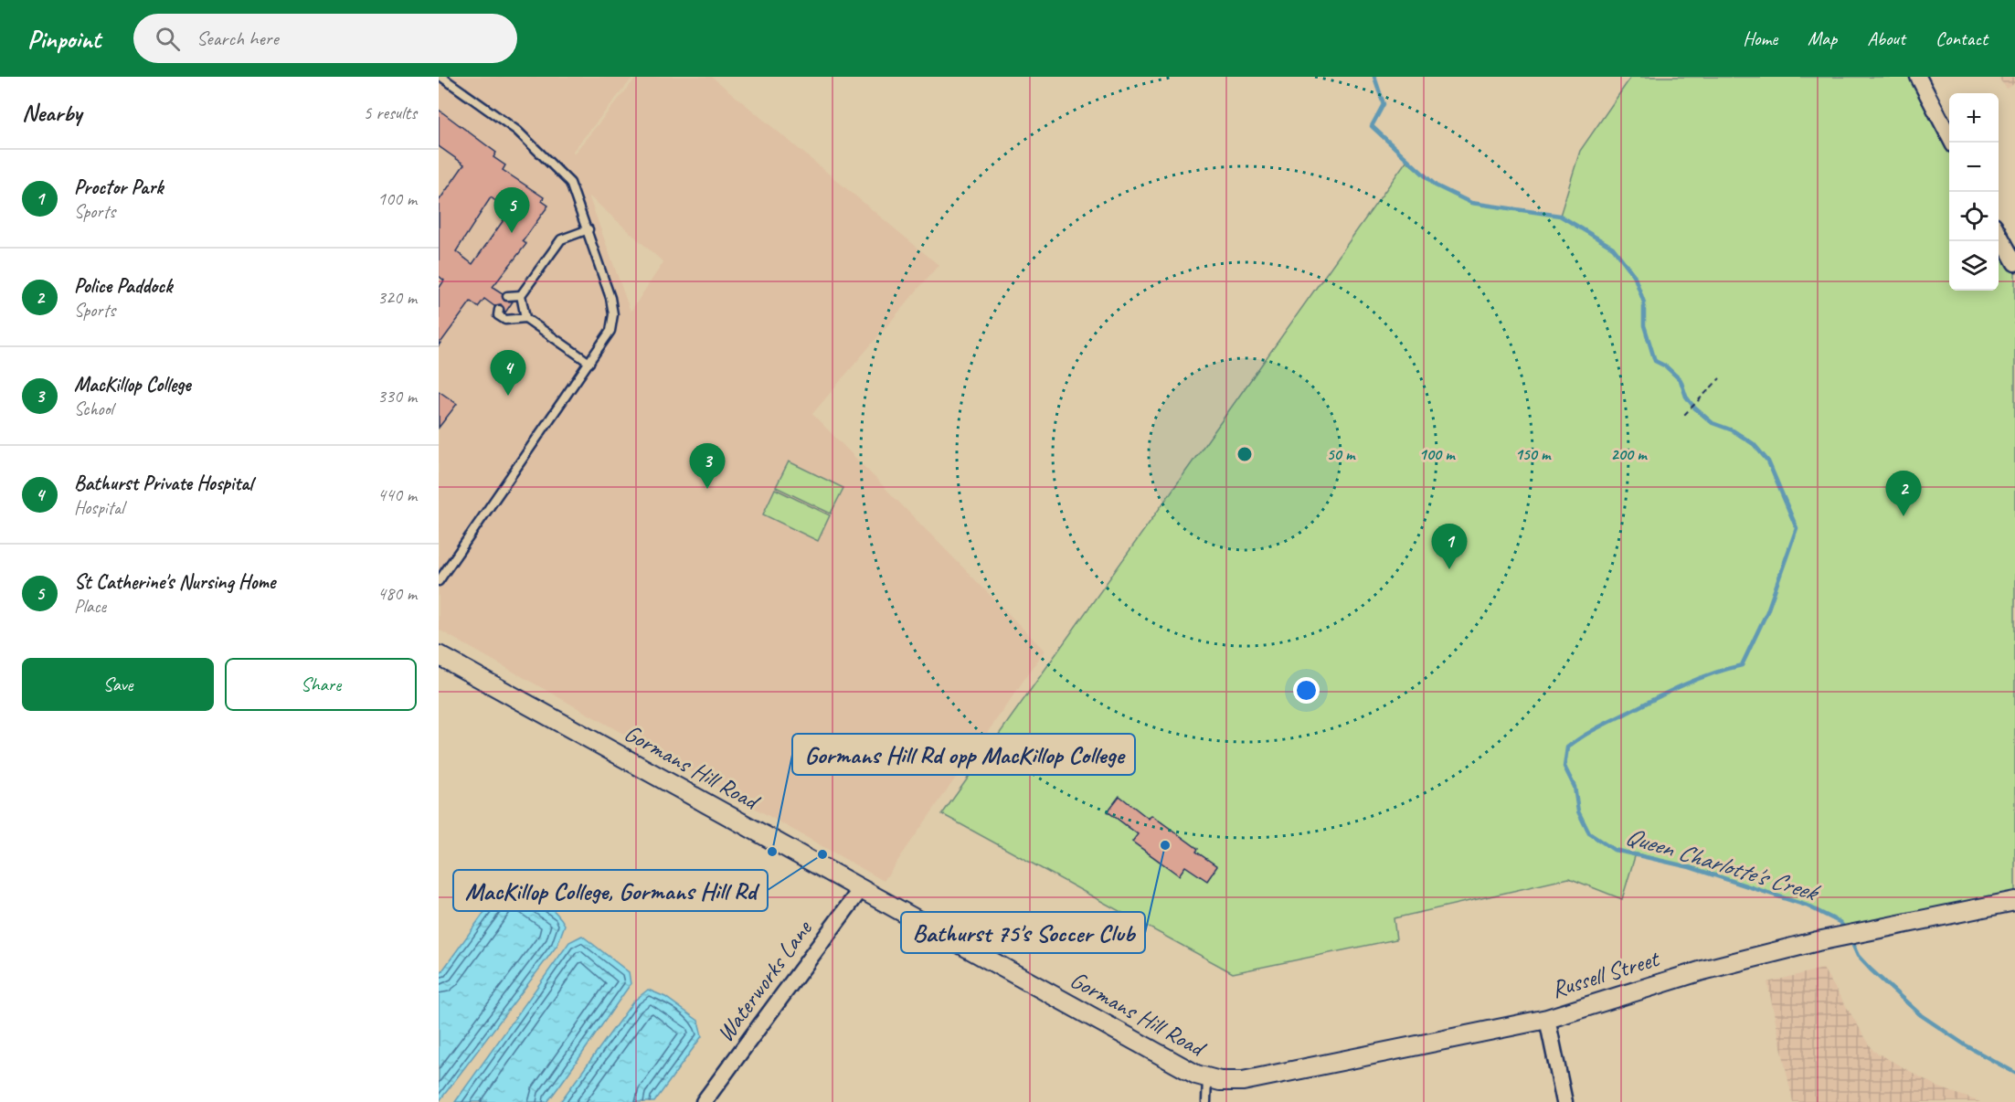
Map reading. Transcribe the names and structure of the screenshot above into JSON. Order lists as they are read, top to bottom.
{
  "streets": {
    "street": ["Gormans Hill Road", "Russell Street", "Waterworks Lane"]
  },
  "crossings": [
    ["Gormans Hill Road", "Russell Street"],
    ["Gormans Hill Road", "Waterworks Lane"]
  ],
  "water": ["Queen Charlotte's Creek"],
  "places": ["Bathurst 75's Soccer Club", "Gormans Hill Rd opp MacKillop College", "MacKillop College, Gormans Hill Rd"],
  "page": {
    "header": "Pinpoint",
    "search": "Search here",
    "nav": [
      "Home",
      "Map",
      "About",
      "Contact"
    ],
    "heading": ["Nearby", "5 results"],
    "map_buttons": ["+", "−"],
    "list": [
      {
        "mark": "1",
        "name": "Proctor Park",
        "note": "Sports",
        "value": "100 m"
      },
      {
        "mark": "2",
        "name": "Police Paddock",
        "note": "Sports",
        "value": "320 m"
      },
      {
        "mark": "3",
        "name": "MacKillop College",
        "note": "School",
        "value": "330 m"
      },
      {
        "mark": "4",
        "name": "Bathurst Private Hospital",
        "note": "Hospital",
        "value": "440 m"
      },
      {
        "mark": "5",
        "name": "St Catherine's Nursing Home",
        "note": "Place",
        "value": "480 m"
      }
    ],
    "pins": [
      "5",
      "4",
      "3",
      "2",
      "1"
    ],
    "buttons": ["Save", "Share"]
  },
  "rings": [
    "50 m",
    "100 m",
    "150 m",
    "200 m"
  ]
}
